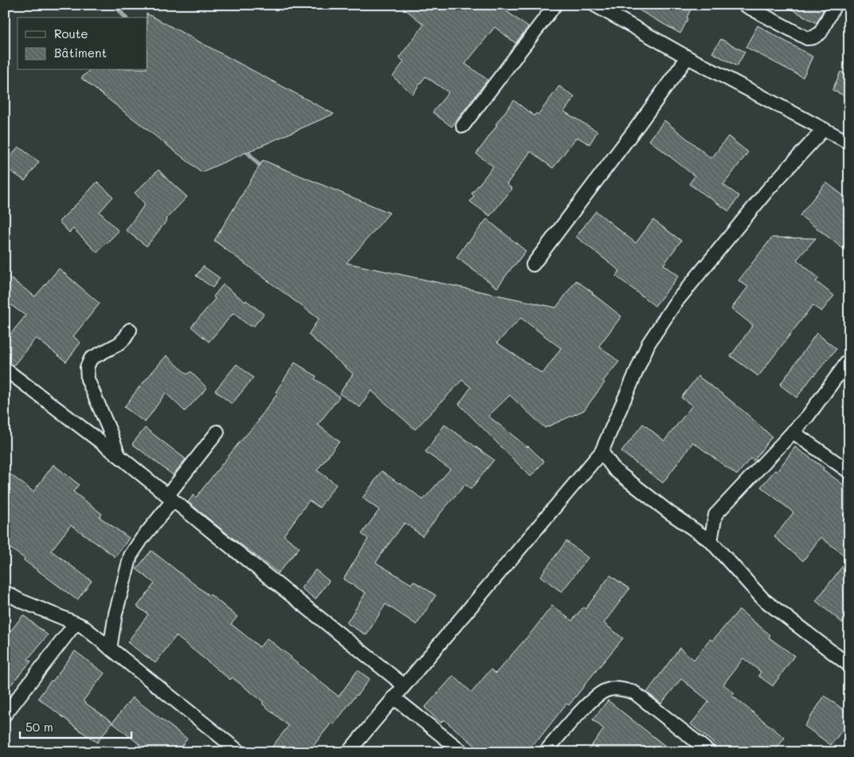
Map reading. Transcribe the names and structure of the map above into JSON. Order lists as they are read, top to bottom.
{
  "legend": ["Route", "Bâtiment"],
  "scale_bar": "50 m"
}
